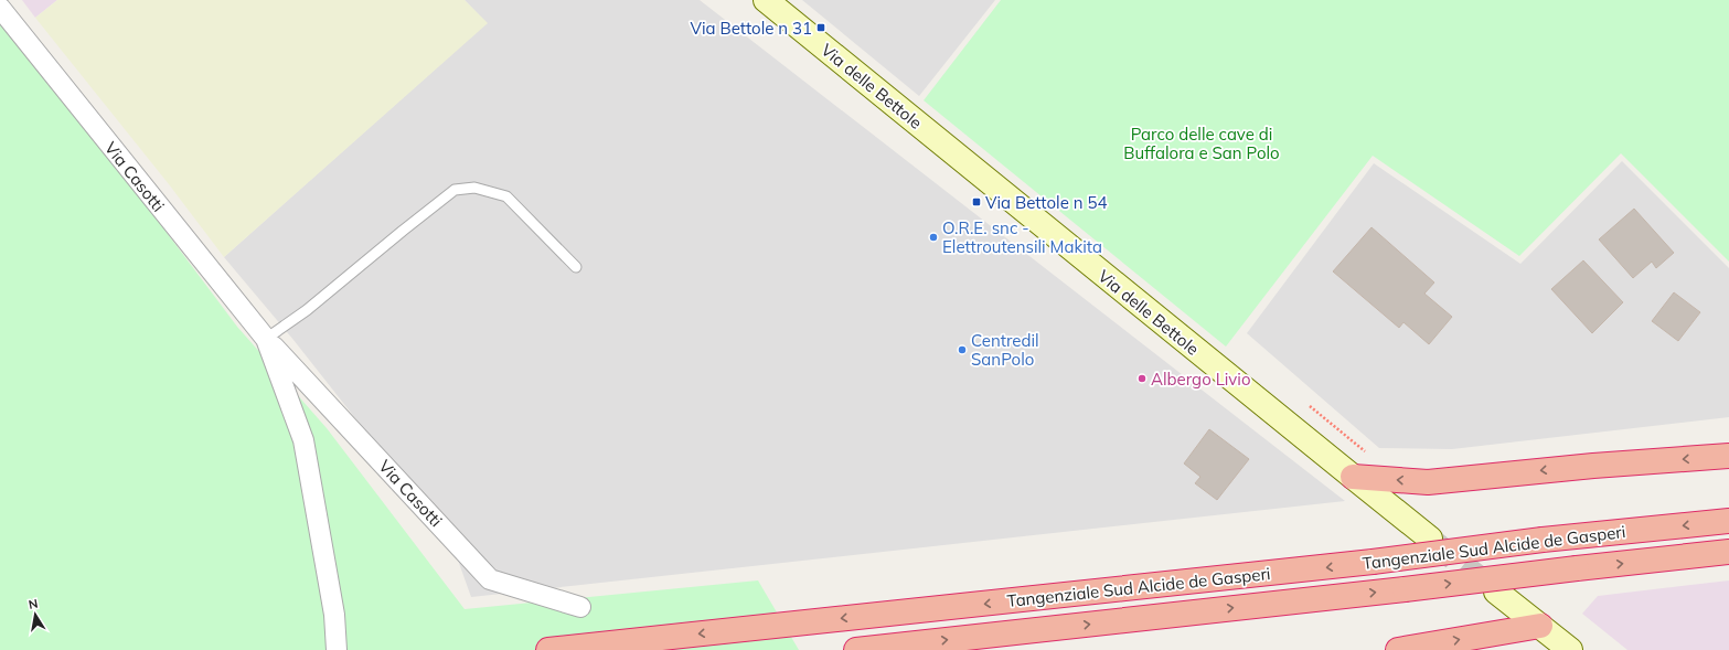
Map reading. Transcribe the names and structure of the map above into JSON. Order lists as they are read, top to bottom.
{
  "streets": {
    "highway": ["Tangenziale Sud Alcide de Gasperi"],
    "main road": ["Via delle Bettole"],
    "street": ["Via Casotti"]
  },
  "parks": ["Parco delle cave di Buffalora e San Polo"],
  "places": {
    "transit": ["Via Bettole n 31", "Via Bettole n 54"],
    "other": ["O.R.E. snc - Elettroutensili Makita", "Centredil SanPolo", "Albergo Livio"]
  },
  "north": "top"
}
